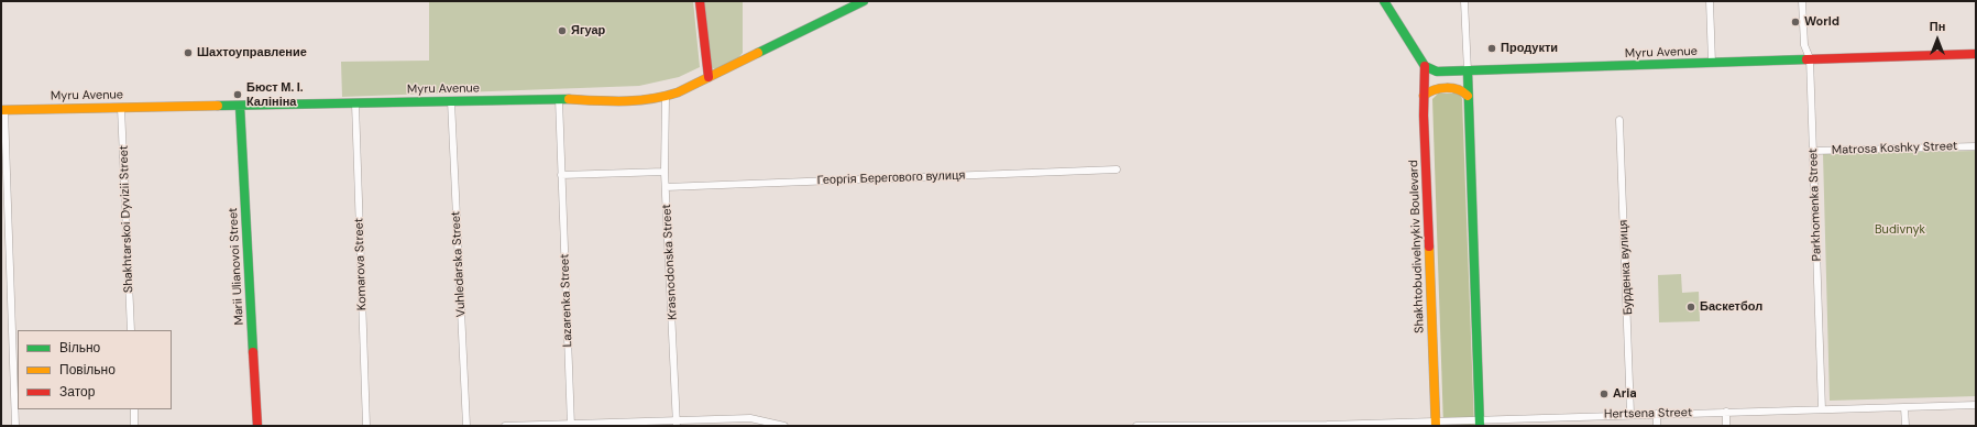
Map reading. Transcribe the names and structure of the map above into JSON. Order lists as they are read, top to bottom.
{
  "streets": {
    "main road": ["Myru Avenue", "Shakhtobudivelnykiv Boulevard", "Marii Ulianovoi Street"],
    "street": [
      "Matrosa Koshky Street",
      "Георгія Берегового вулиця",
      "Parkhomenka Street",
      "Shakhtarskoi Dyvizii Street",
      "Krasnodonska Street",
      "Komarova Street",
      "Vuhledarska Street",
      "Бурденка вулиця",
      "Lazarenka Street",
      "Hertsena Street"
    ]
  },
  "crossings": [
    ["Myru Avenue", "Parkhomenka Street"],
    ["Myru Avenue", "Shakhtarskoi Dyvizii Street"],
    ["Myru Avenue", "Shakhtobudivelnykiv Boulevard"],
    ["Myru Avenue", "Krasnodonska Street"],
    ["Myru Avenue", "Komarova Street"],
    ["Myru Avenue", "Vuhledarska Street"],
    ["Myru Avenue", "Marii Ulianovoi Street"],
    ["Myru Avenue", "Lazarenka Street"],
    ["Matrosa Koshky Street", "Parkhomenka Street"],
    ["Георгія Берегового вулиця", "Krasnodonska Street"],
    ["Parkhomenka Street", "Hertsena Street"],
    ["Shakhtobudivelnykiv Boulevard", "Hertsena Street"],
    ["Бурденка вулиця", "Hertsena Street"]
  ],
  "parks": ["Budivnyk"],
  "places": [
    "World",
    "Ягуар",
    "Продукти",
    "Шахтоуправление",
    "Бюст М. І. Калініна",
    "Баскетбол",
    "Aria"
  ],
  "legend": ["Вільно", "Повільно", "Затор"],
  "north": "top"
}
